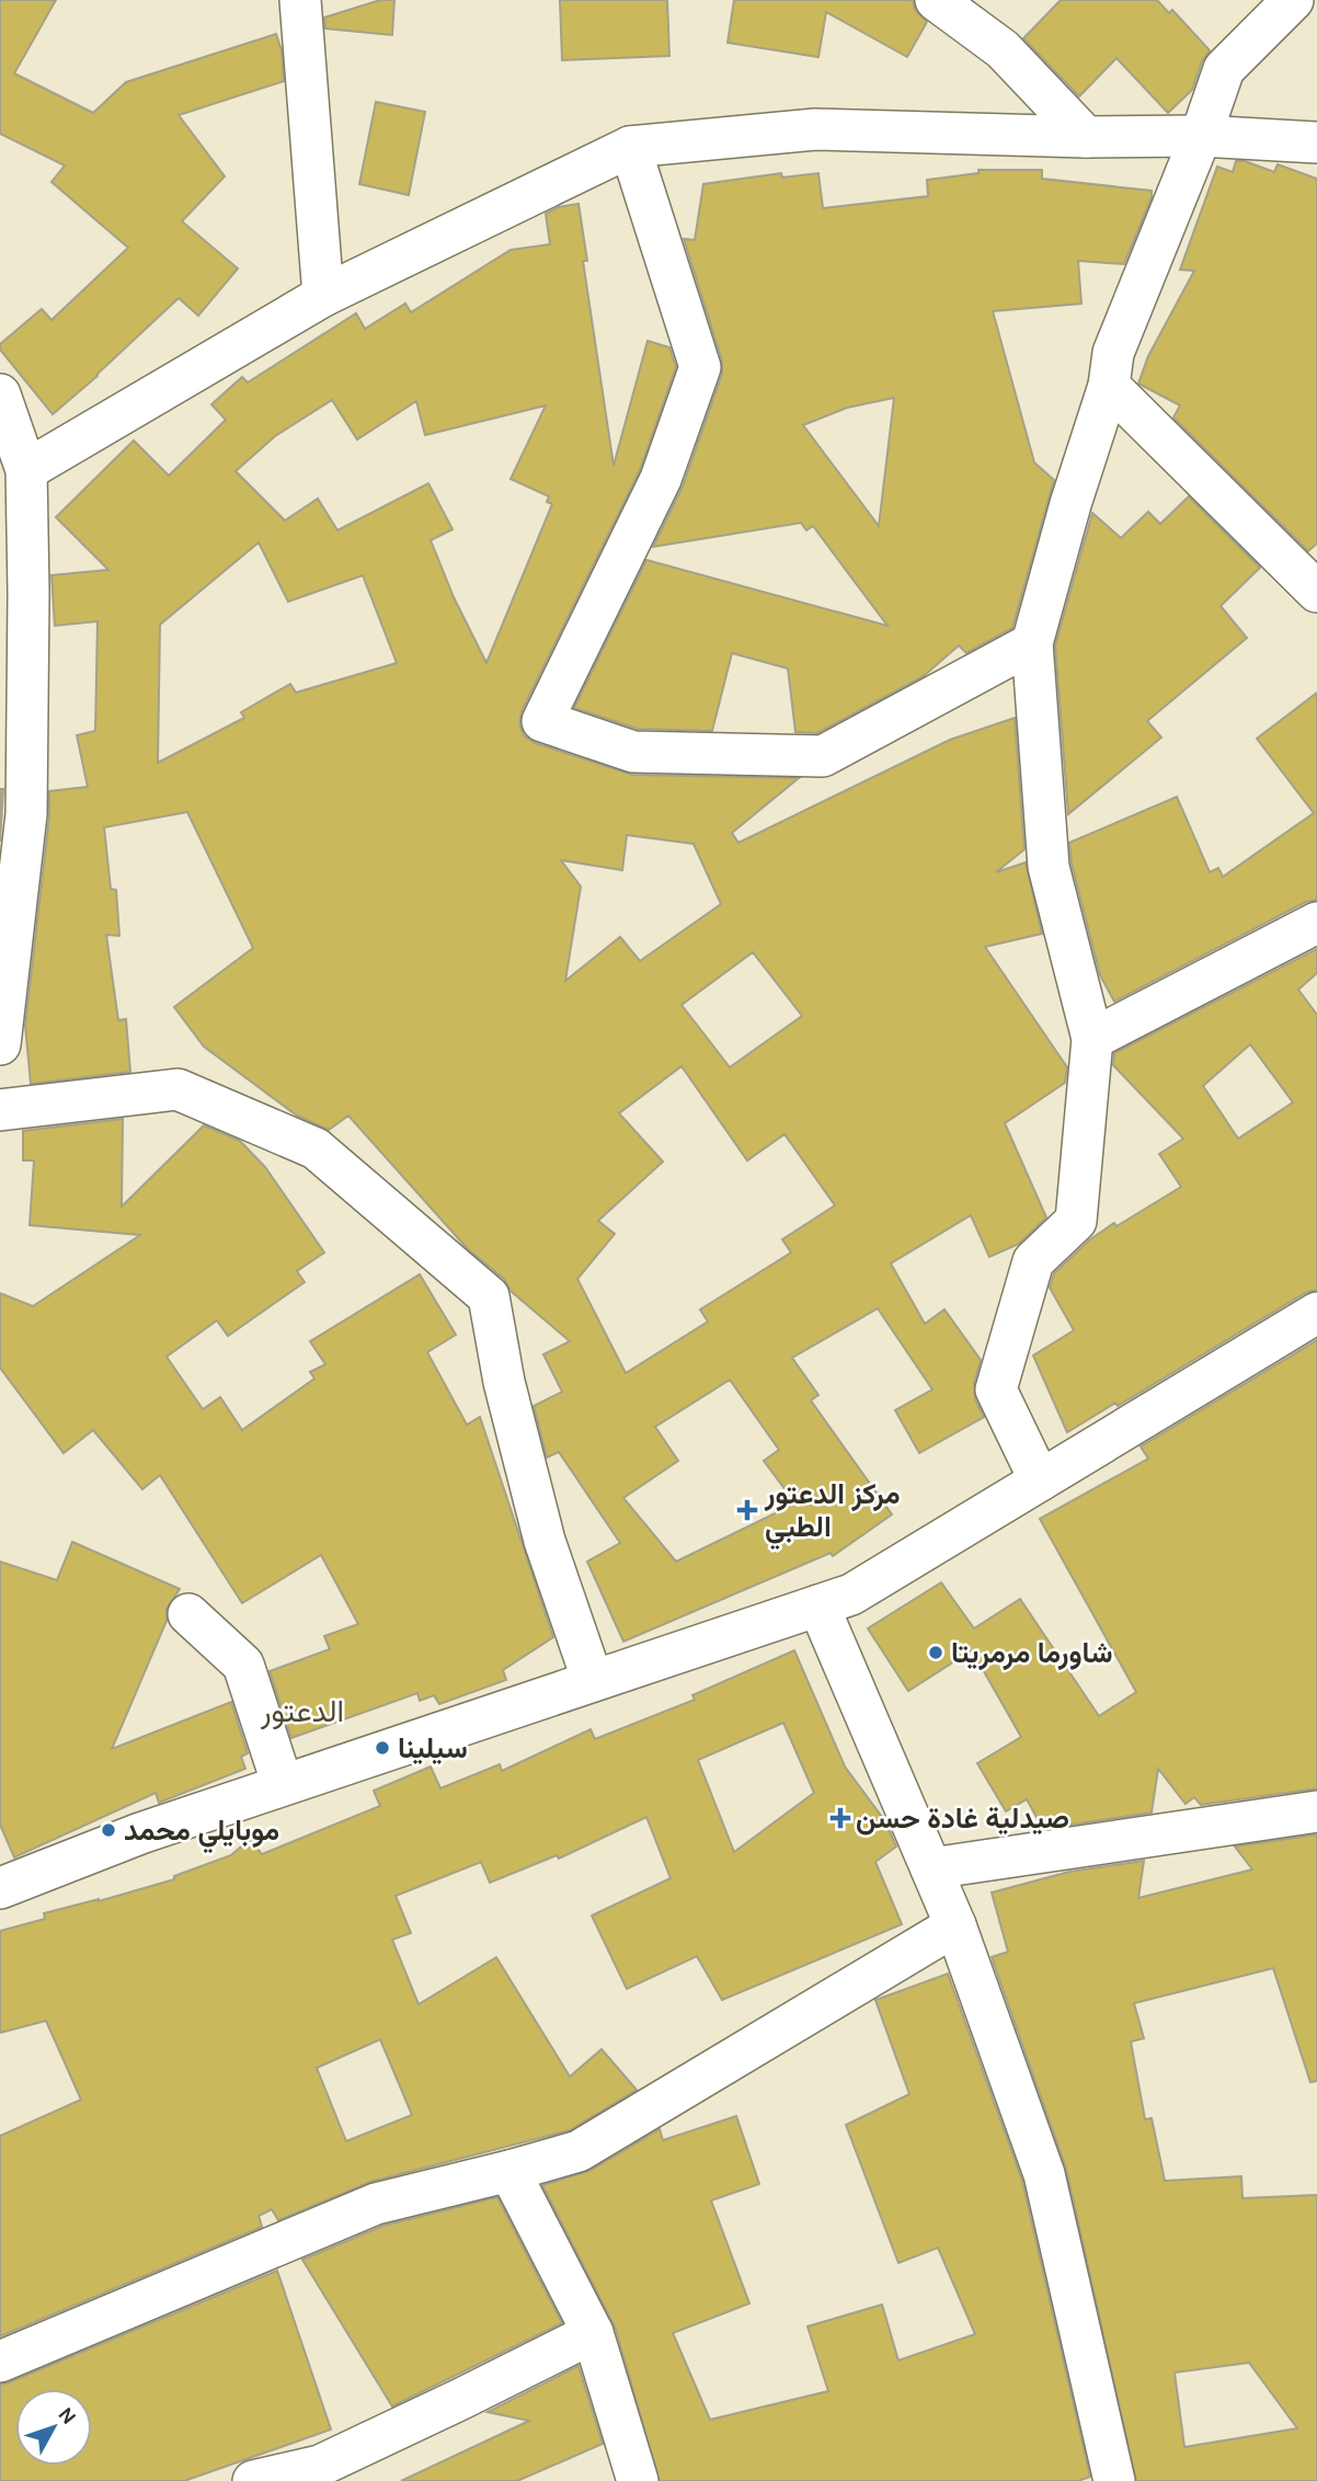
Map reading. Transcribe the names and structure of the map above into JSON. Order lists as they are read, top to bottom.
{
  "districts": ["الدعتور"],
  "places": {
    "health": ["مركز الدعتور الطبي", "صيدلية غادة حسن"],
    "other": ["شاورما مرمريتا", "سيلينا", "موبايلي محمد"]
  },
  "north": "top right"
}
